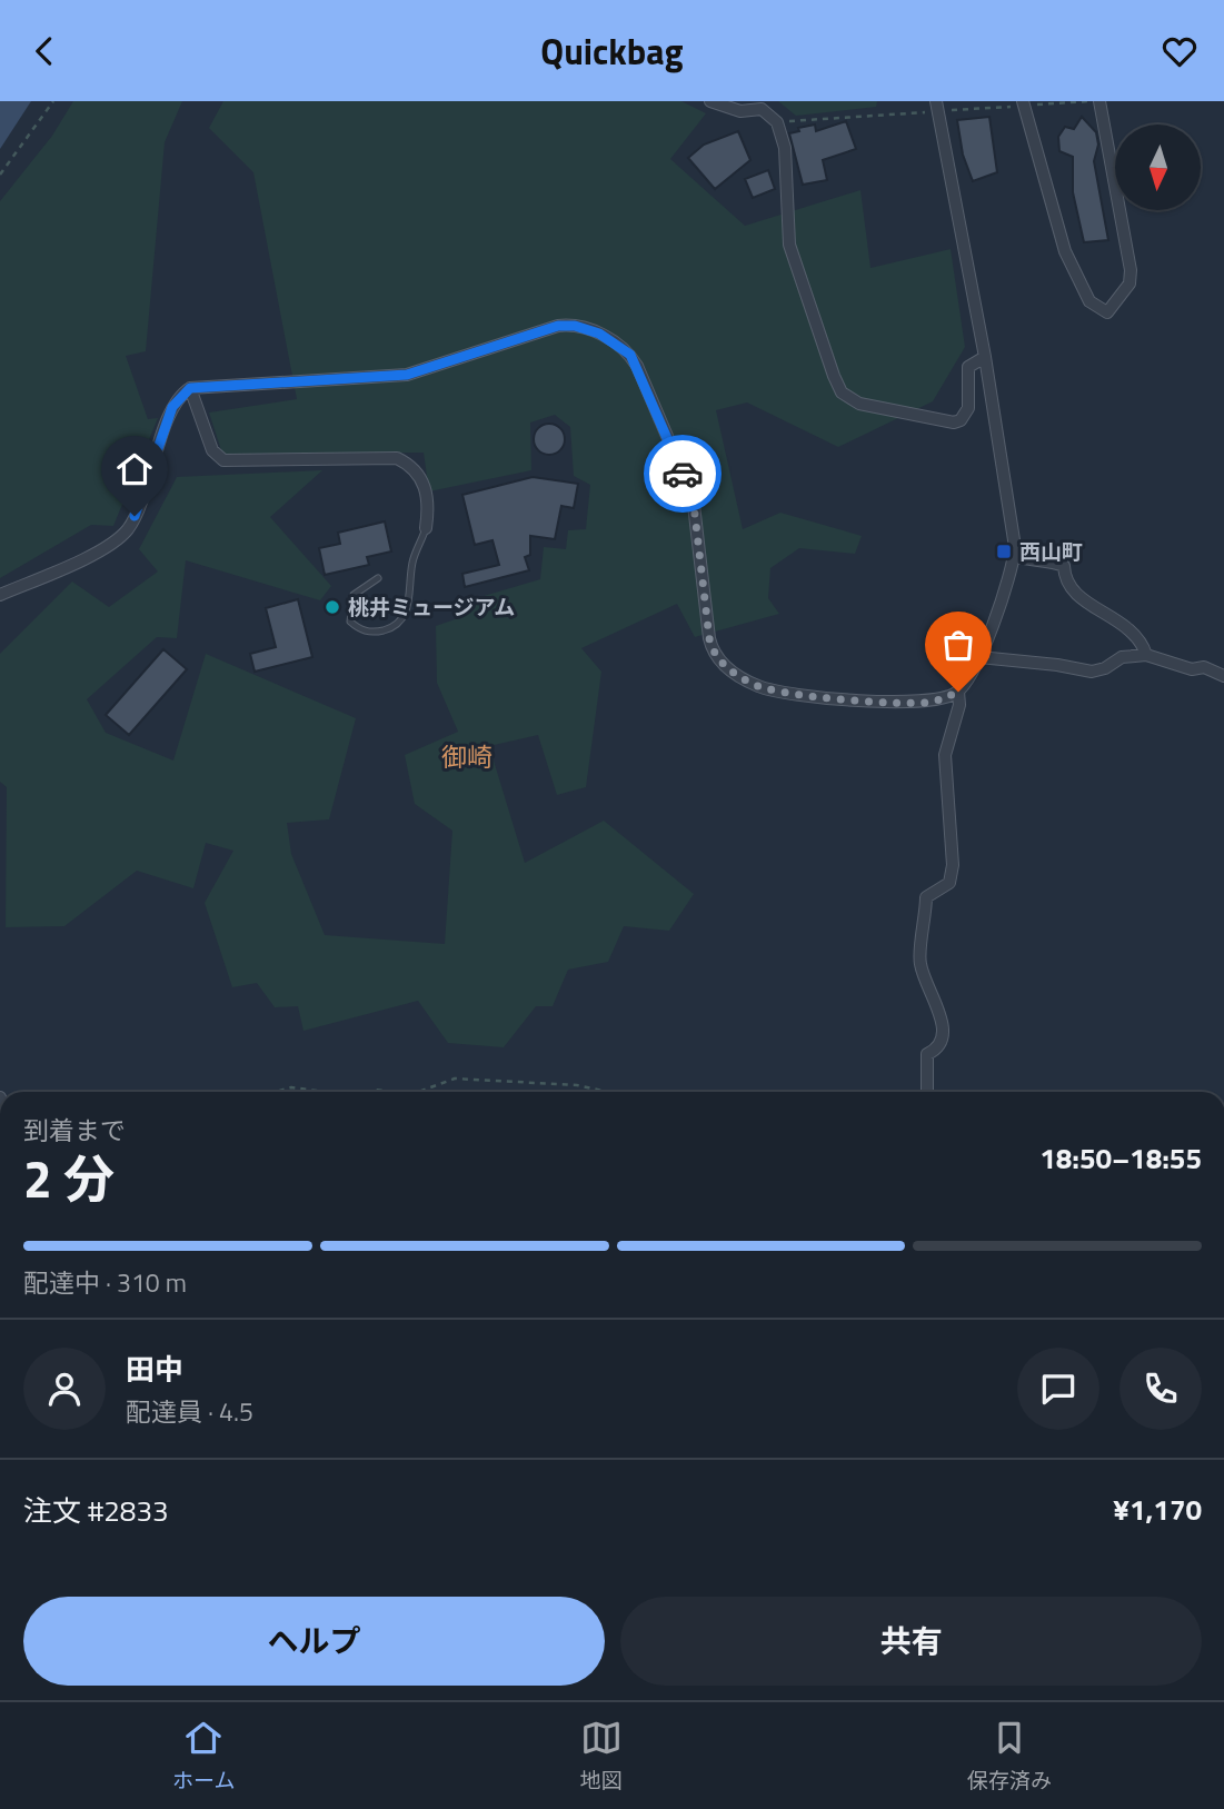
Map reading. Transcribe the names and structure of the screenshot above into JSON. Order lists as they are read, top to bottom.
{
  "districts": ["御崎"],
  "places": {
    "transit": ["西山町"],
    "other": ["桃井ミュージアム"]
  },
  "north": "bottom",
  "page": {
    "header": "Quickbag",
    "heading": ["2 分", "到着まで", "18:50–18:55"],
    "panel": [
      "田中",
      "配達員 · 4.5",
      "注文 #2833",
      "¥1,170"
    ],
    "bar": "配達中 · 310 m",
    "buttons": ["ヘルプ", "共有"],
    "tabs": ["ホーム", "地図", "保存済み"]
  }
}
